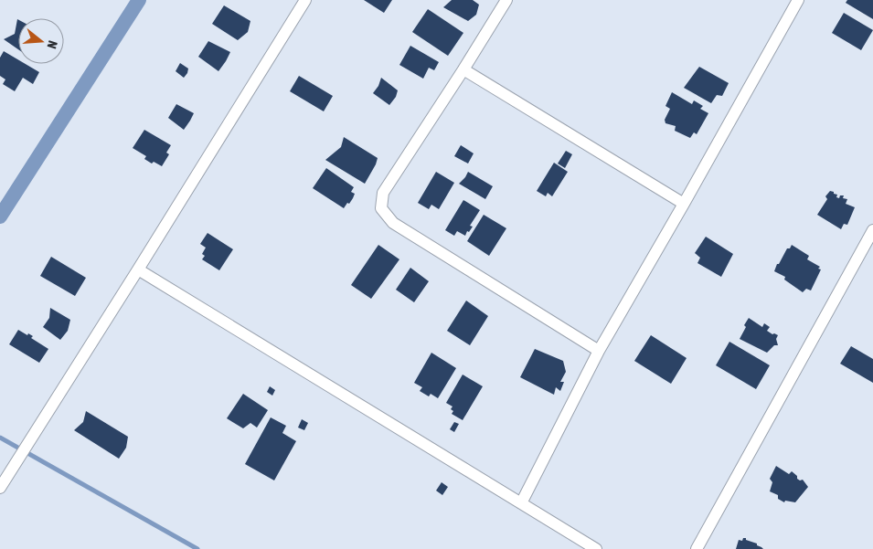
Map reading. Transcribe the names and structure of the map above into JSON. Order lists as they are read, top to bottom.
{
  "north": "right"
}
